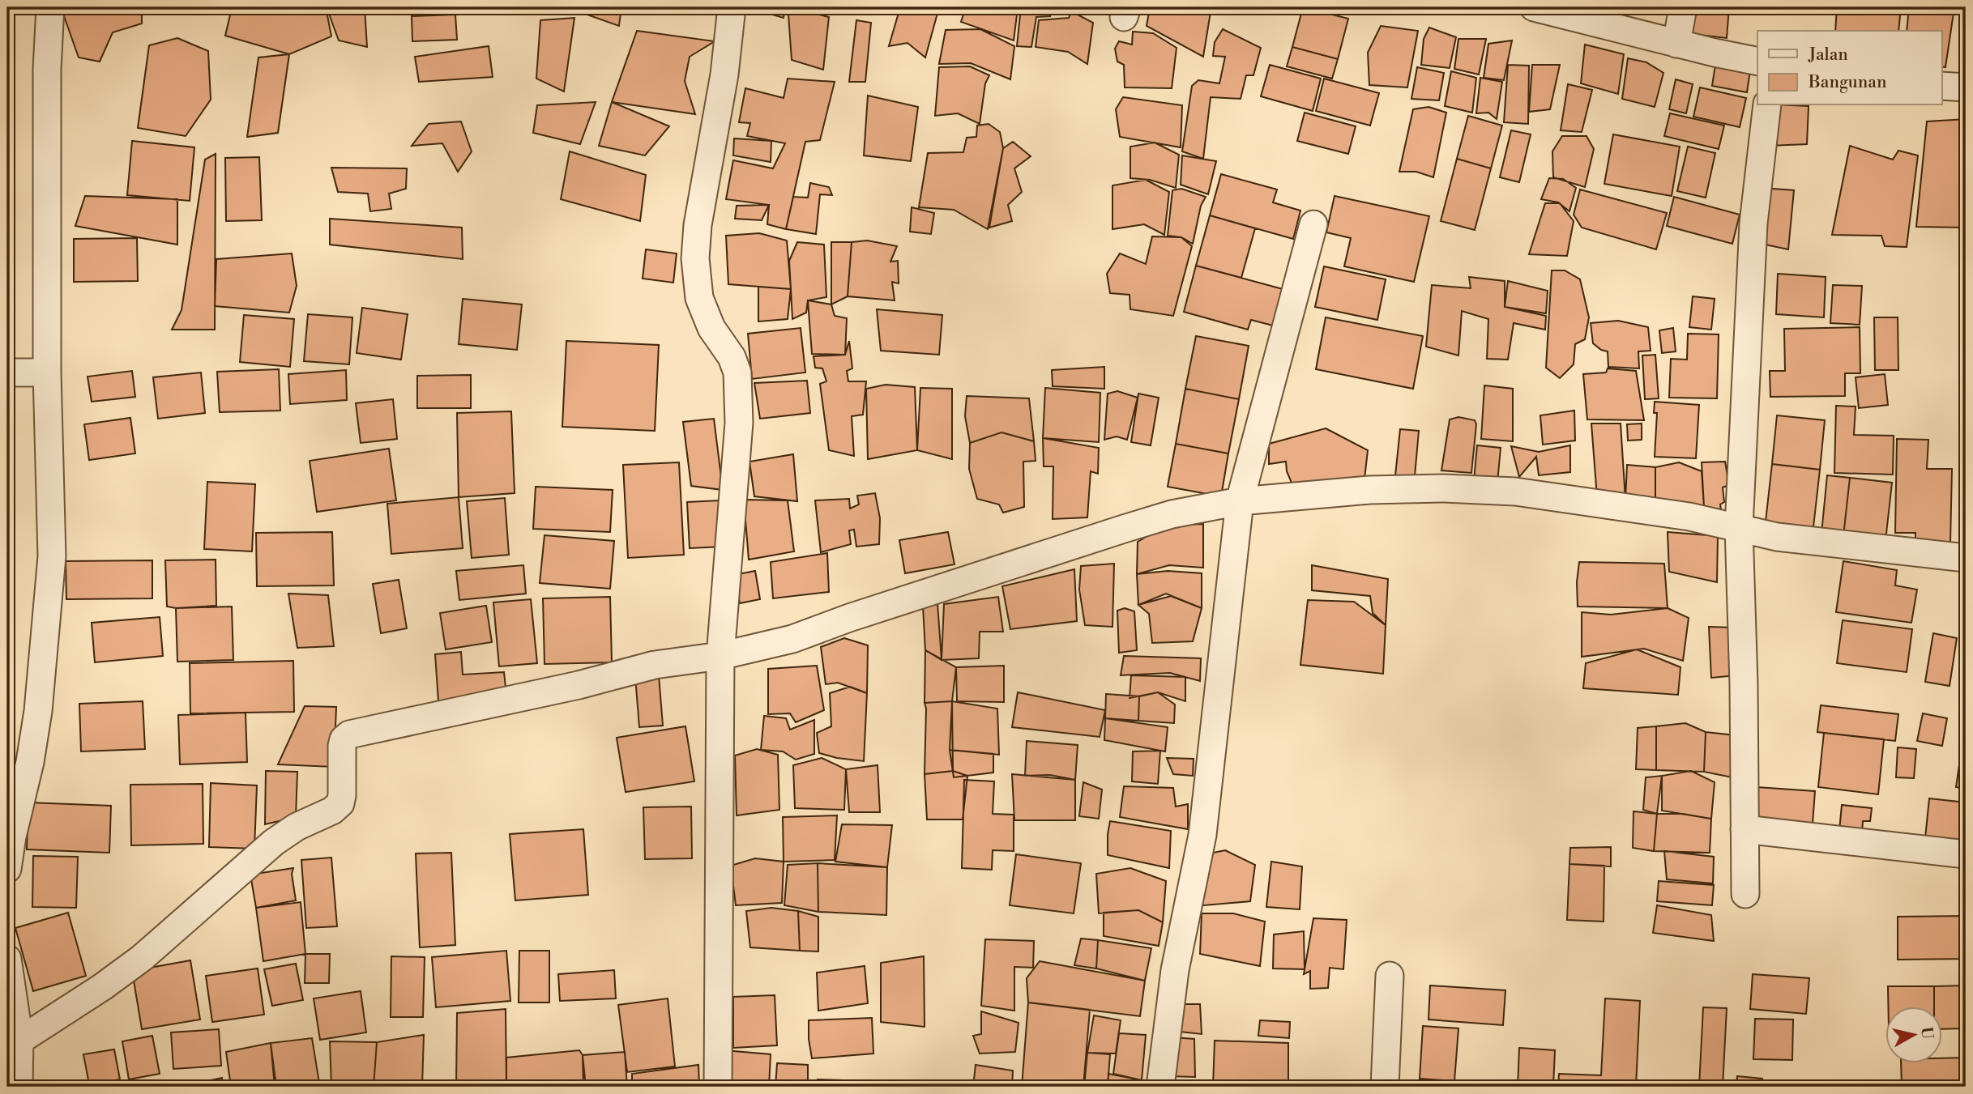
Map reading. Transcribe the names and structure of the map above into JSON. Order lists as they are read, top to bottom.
{
  "legend": ["Jalan", "Bangunan"],
  "north": "right"
}
